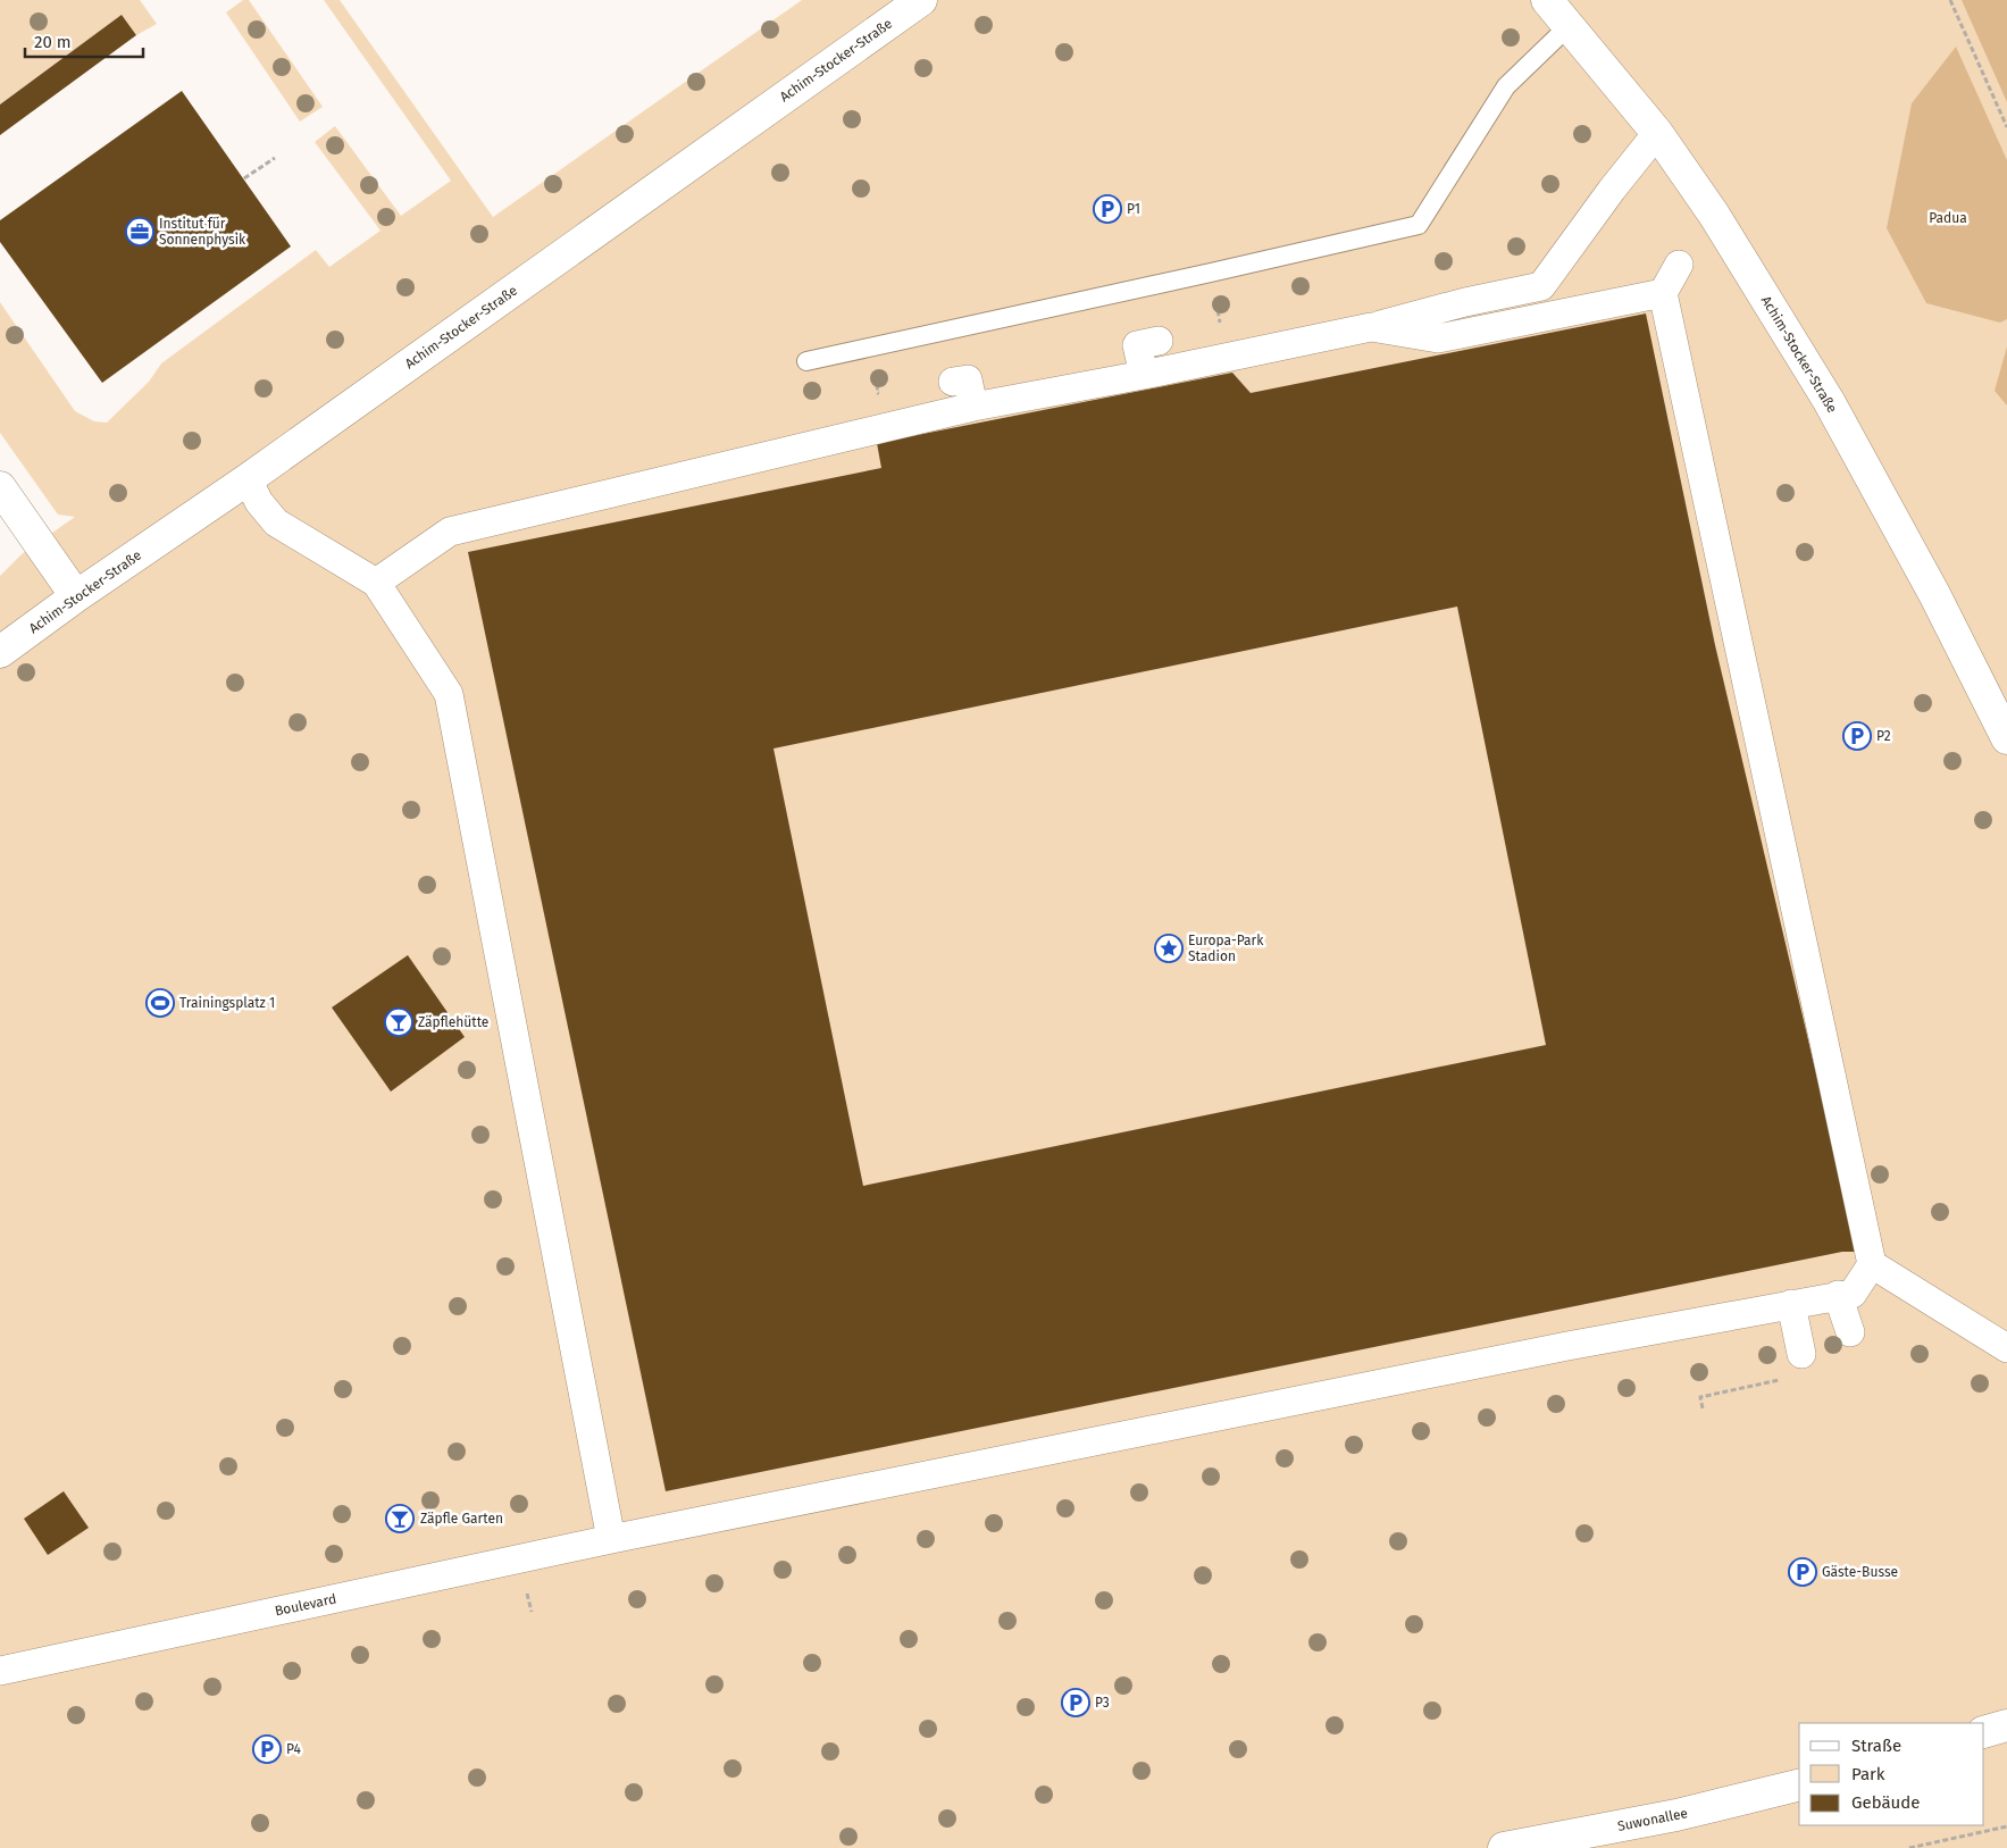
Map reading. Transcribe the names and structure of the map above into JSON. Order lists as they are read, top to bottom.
{
  "streets": {
    "street": ["Achim-Stocker-Straße", "Boulevard", "Suwonallee"]
  },
  "parks": ["Padua"],
  "places": {
    "parking": [
      "P1",
      "P2",
      "Gäste-Busse",
      "P3",
      "P4"
    ],
    "office": ["Institut für Sonnenphysik"],
    "place": ["Europa-Park Stadion"],
    "sports": ["Trainingsplatz 1"],
    "bar": ["Zäpflehütte", "Zäpfle Garten"]
  },
  "legend": ["Straße", "Park", "Gebäude"],
  "scale_bar": "20 m"
}
